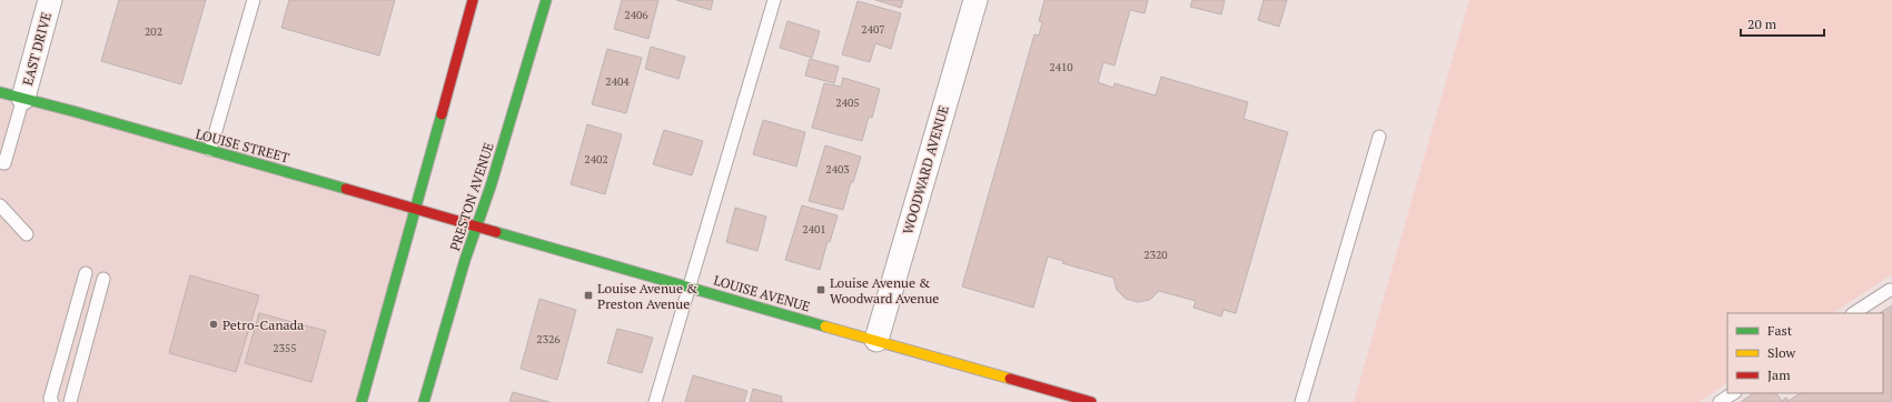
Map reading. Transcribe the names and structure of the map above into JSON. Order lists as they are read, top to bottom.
{
  "streets": {
    "street": [
      "EAST DRIVE",
      "LOUISE STREET",
      "WOODWARD AVENUE",
      "PRESTON AVENUE",
      "LOUISE AVENUE"
    ]
  },
  "crossings": [
    ["EAST DRIVE", "LOUISE STREET"],
    ["LOUISE STREET", "PRESTON AVENUE"],
    ["LOUISE STREET", "LOUISE AVENUE"],
    ["WOODWARD AVENUE", "LOUISE AVENUE"],
    ["PRESTON AVENUE", "LOUISE AVENUE"]
  ],
  "places": {
    "transit": ["Louise Avenue & Woodward Avenue", "Louise Avenue & Preston Avenue"],
    "other": ["Petro-Canada"]
  },
  "house_numbers": [
    "2406",
    "2407",
    "202",
    "2410",
    "2404",
    "2405",
    "2402",
    "2403",
    "2401",
    "2320",
    "2326",
    "2355"
  ],
  "legend": ["Fast", "Slow", "Jam"],
  "scale_bar": "20 m"
}
